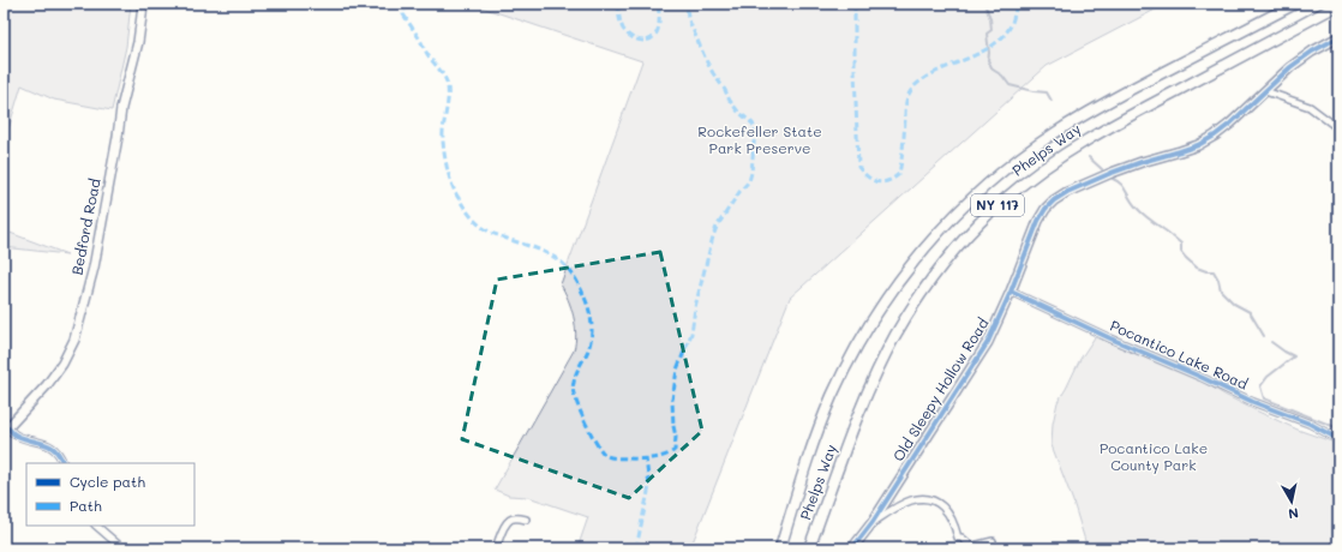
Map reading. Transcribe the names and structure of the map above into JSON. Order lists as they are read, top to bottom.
{
  "streets": {
    "main road": ["Phelps Way", "NY 117"],
    "street": ["Bedford Road", "Pocantico Lake Road", "Old Sleepy Hollow Road"]
  },
  "crossings": [
    ["Pocantico Lake Road", "Old Sleepy Hollow Road"]
  ],
  "parks": ["Rockefeller State Park Preserve", "Pocantico Lake County Park"],
  "legend": ["Cycle path", "Path"],
  "north": "bottom"
}
